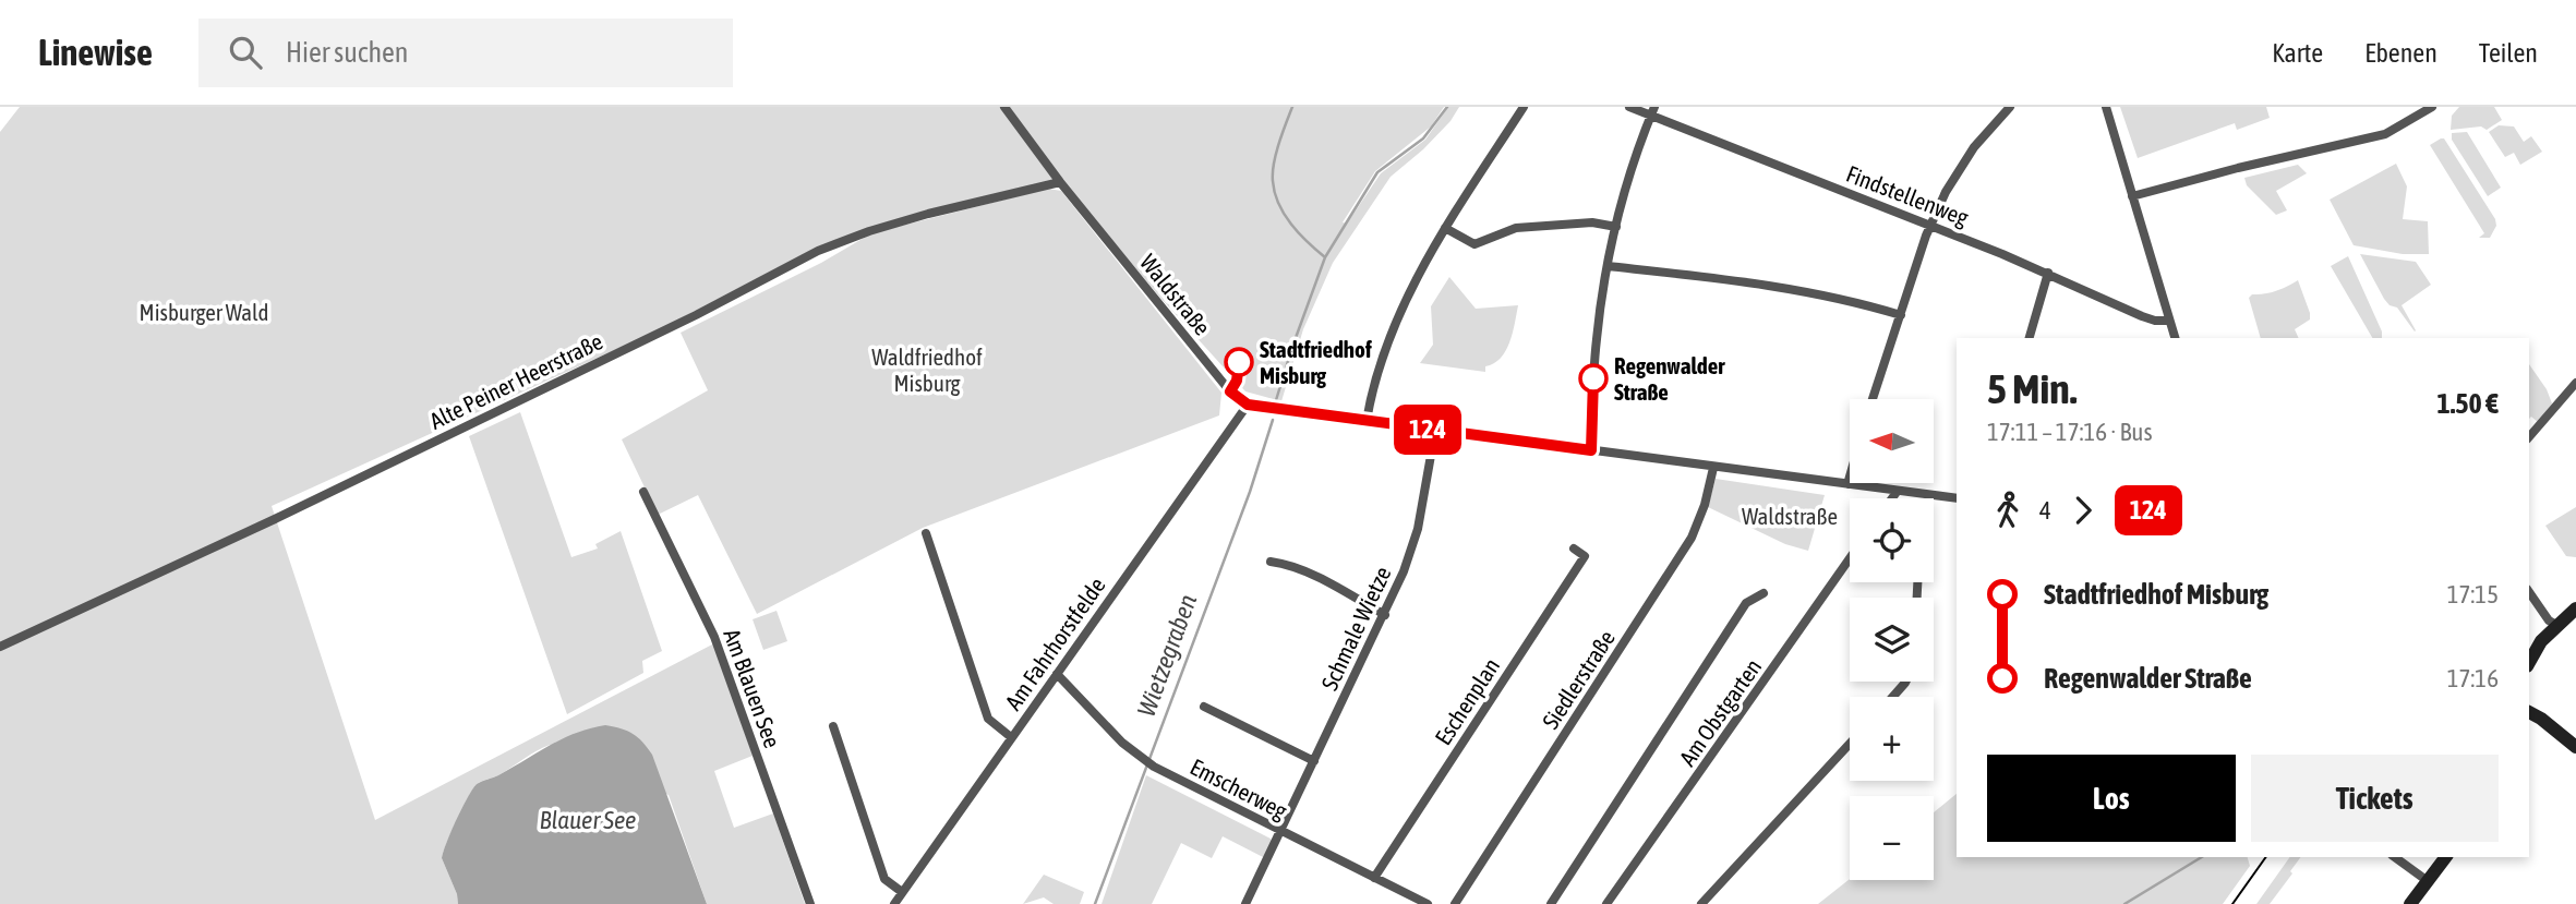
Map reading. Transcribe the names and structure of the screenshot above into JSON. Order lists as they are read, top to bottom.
{
  "streets": {
    "street": [
      "Findstellenweg",
      "Waldstraße",
      "Alte Peiner Heerstraße",
      "Schmale Wietze",
      "Am Fahrhorstfelde",
      "Siedlerstraße",
      "Am Blauen See",
      "Eschenplan",
      "Am Obstgarten",
      "Emscherweg"
    ]
  },
  "crossings": [
    ["Waldstraße", "Alte Peiner Heerstraße"],
    ["Waldstraße", "Am Fahrhorstfelde"],
    ["Schmale Wietze", "Emscherweg"],
    ["Am Fahrhorstfelde", "Emscherweg"],
    ["Eschenplan", "Emscherweg"]
  ],
  "water": ["Wietzegraben", "Blauer See"],
  "parks": ["Misburger Wald", "Waldfriedhof Misburg", "Waldstraße"],
  "places": ["Stadtfriedhof Misburg", "Regenwalder Straße"],
  "lines": ["bus line 124"],
  "north": "left",
  "page": {
    "header": "Linewise",
    "search": "Hier suchen",
    "nav": ["Karte", "Ebenen", "Teilen"],
    "on_map": "124",
    "heading": ["5 Min.", "17:11 – 17:16 · Bus", "1.50 €"],
    "map_buttons": ["+", "−"],
    "legs": ["4", "124"],
    "list": [
      {
        "name": "Stadtfriedhof Misburg",
        "value": "17:15"
      },
      {
        "name": "Regenwalder Straße",
        "value": "17:16"
      }
    ],
    "buttons": ["Los", "Tickets"]
  }
}
